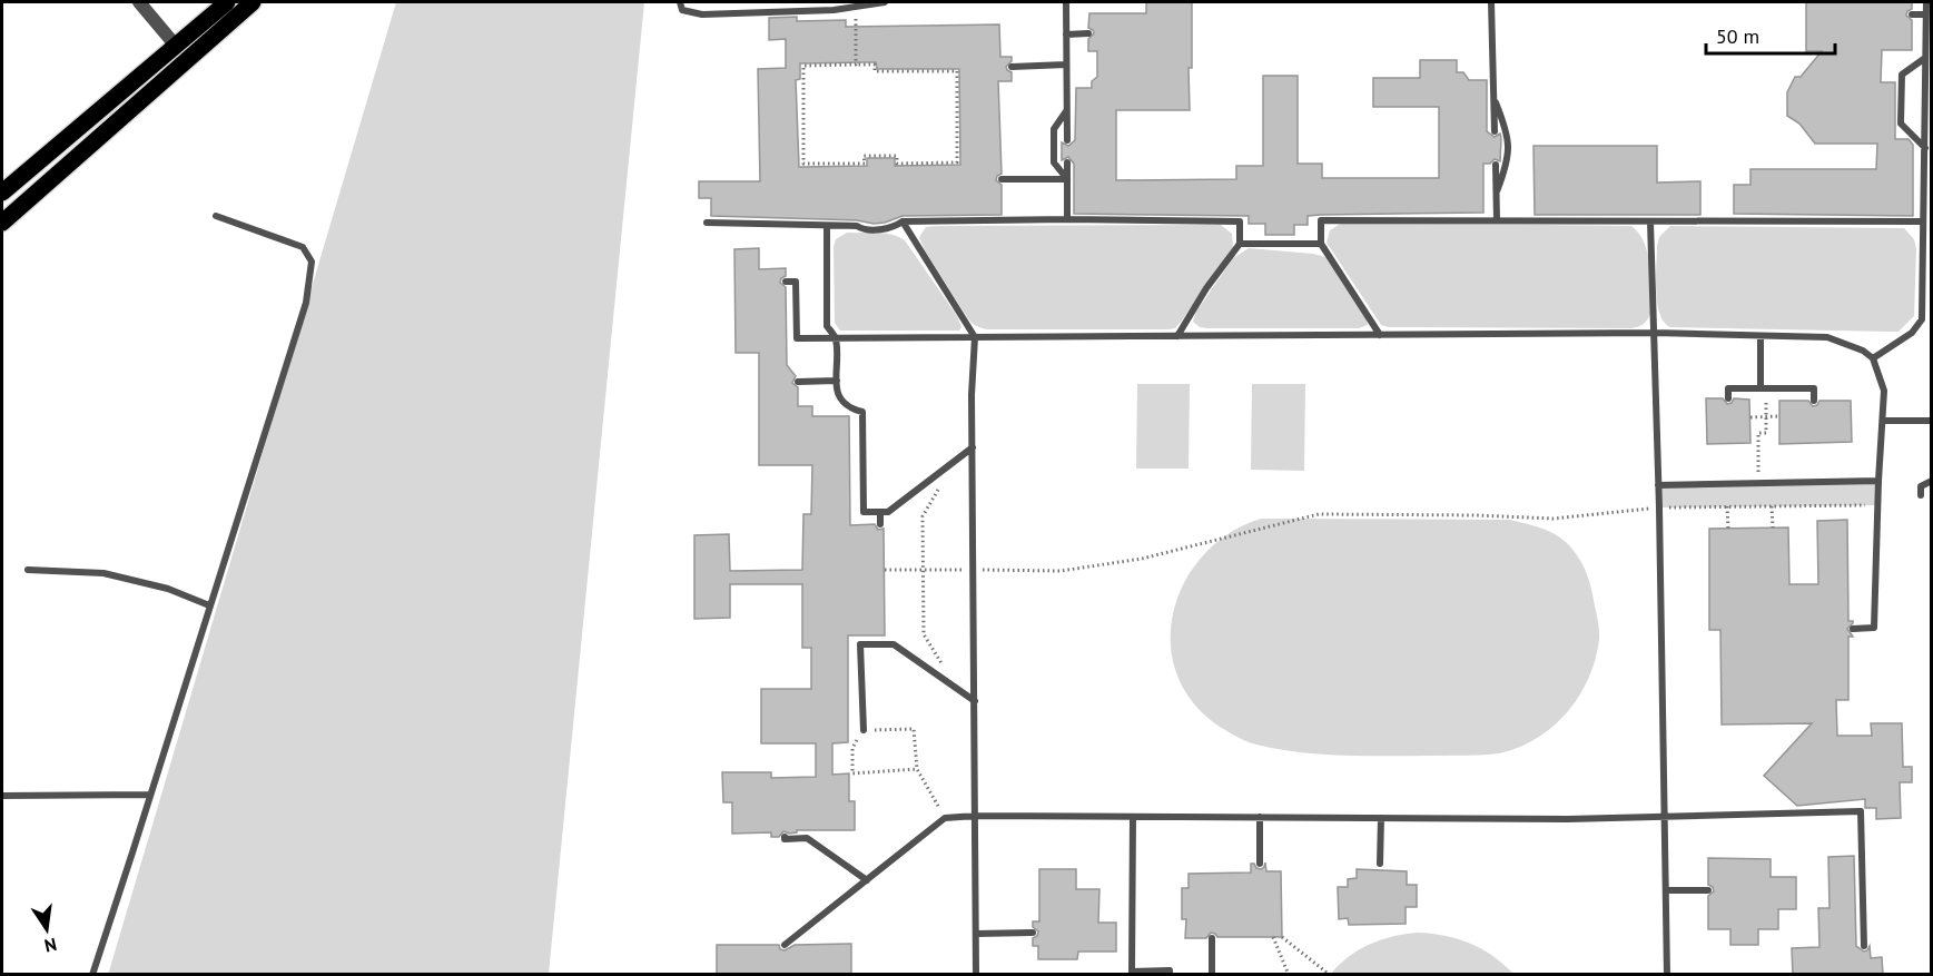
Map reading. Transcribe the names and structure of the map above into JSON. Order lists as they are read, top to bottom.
{
  "scale_bar": "50 m",
  "north": "bottom"
}
